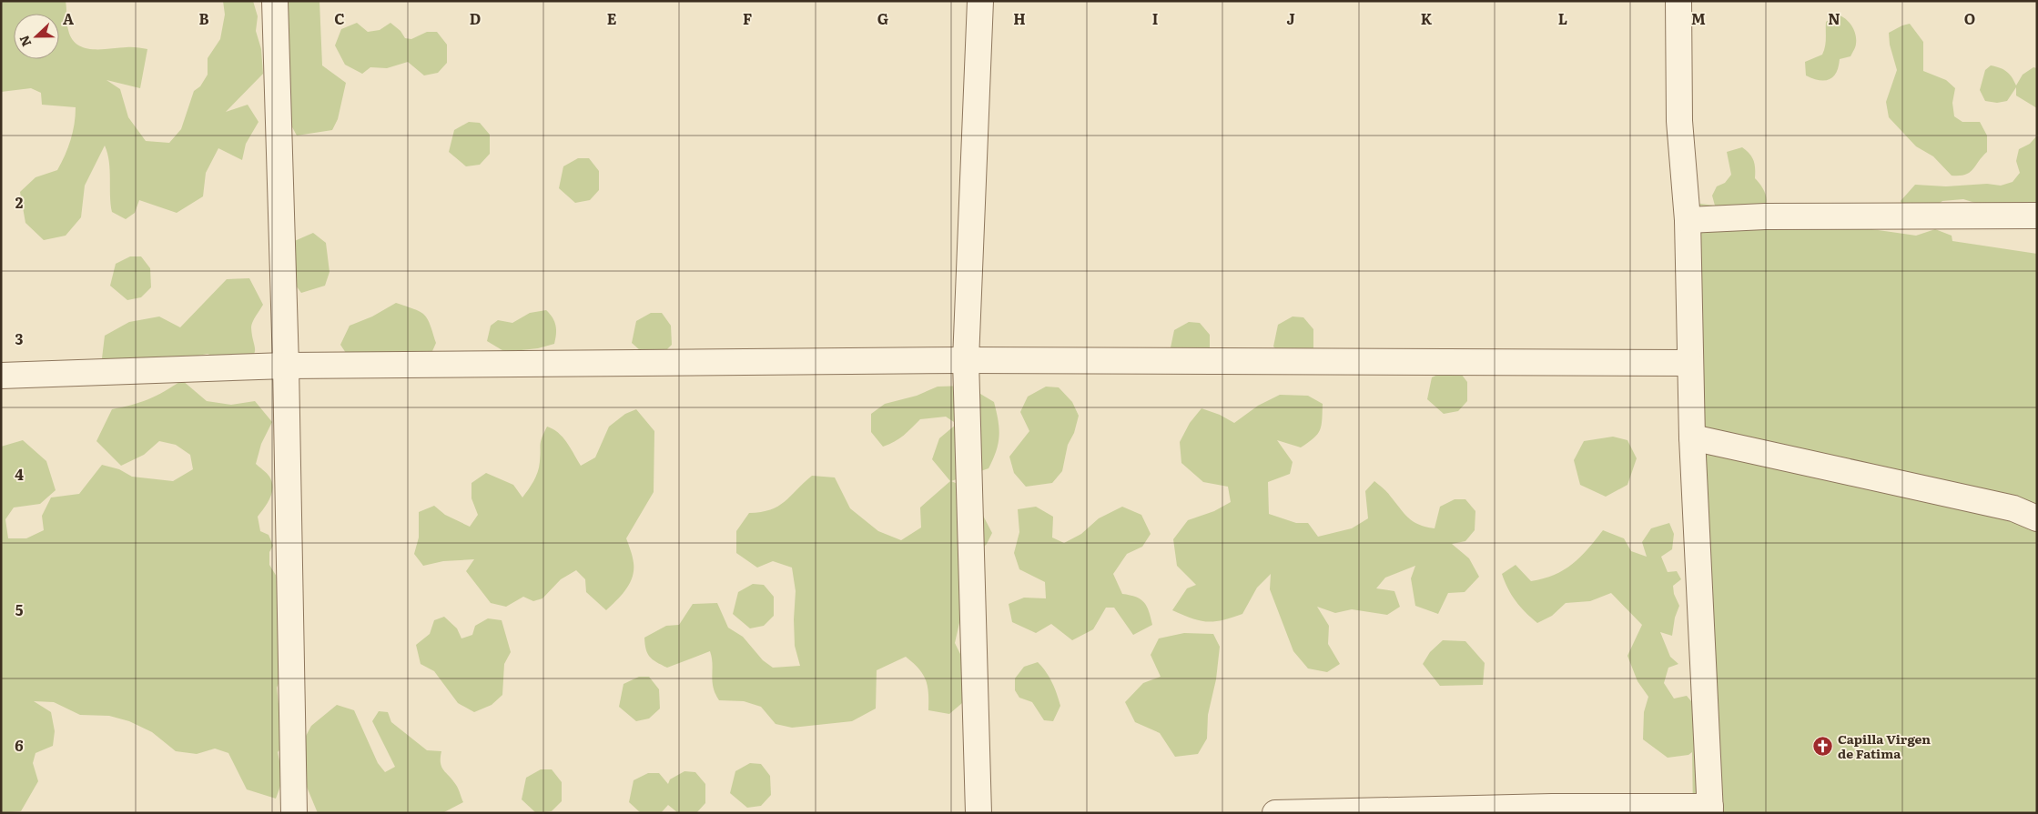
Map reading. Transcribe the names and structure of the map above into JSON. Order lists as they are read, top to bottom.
{
  "places": {
    "church": ["Capilla Virgen de Fatima"]
  },
  "north": "left",
  "grid": {
    "columns": [
      "A",
      "B",
      "C",
      "D",
      "E",
      "F",
      "G",
      "H",
      "I",
      "J",
      "K",
      "L",
      "M",
      "N",
      "O"
    ],
    "rows": [
      "2",
      "3",
      "4",
      "5",
      "6"
    ]
  }
}
